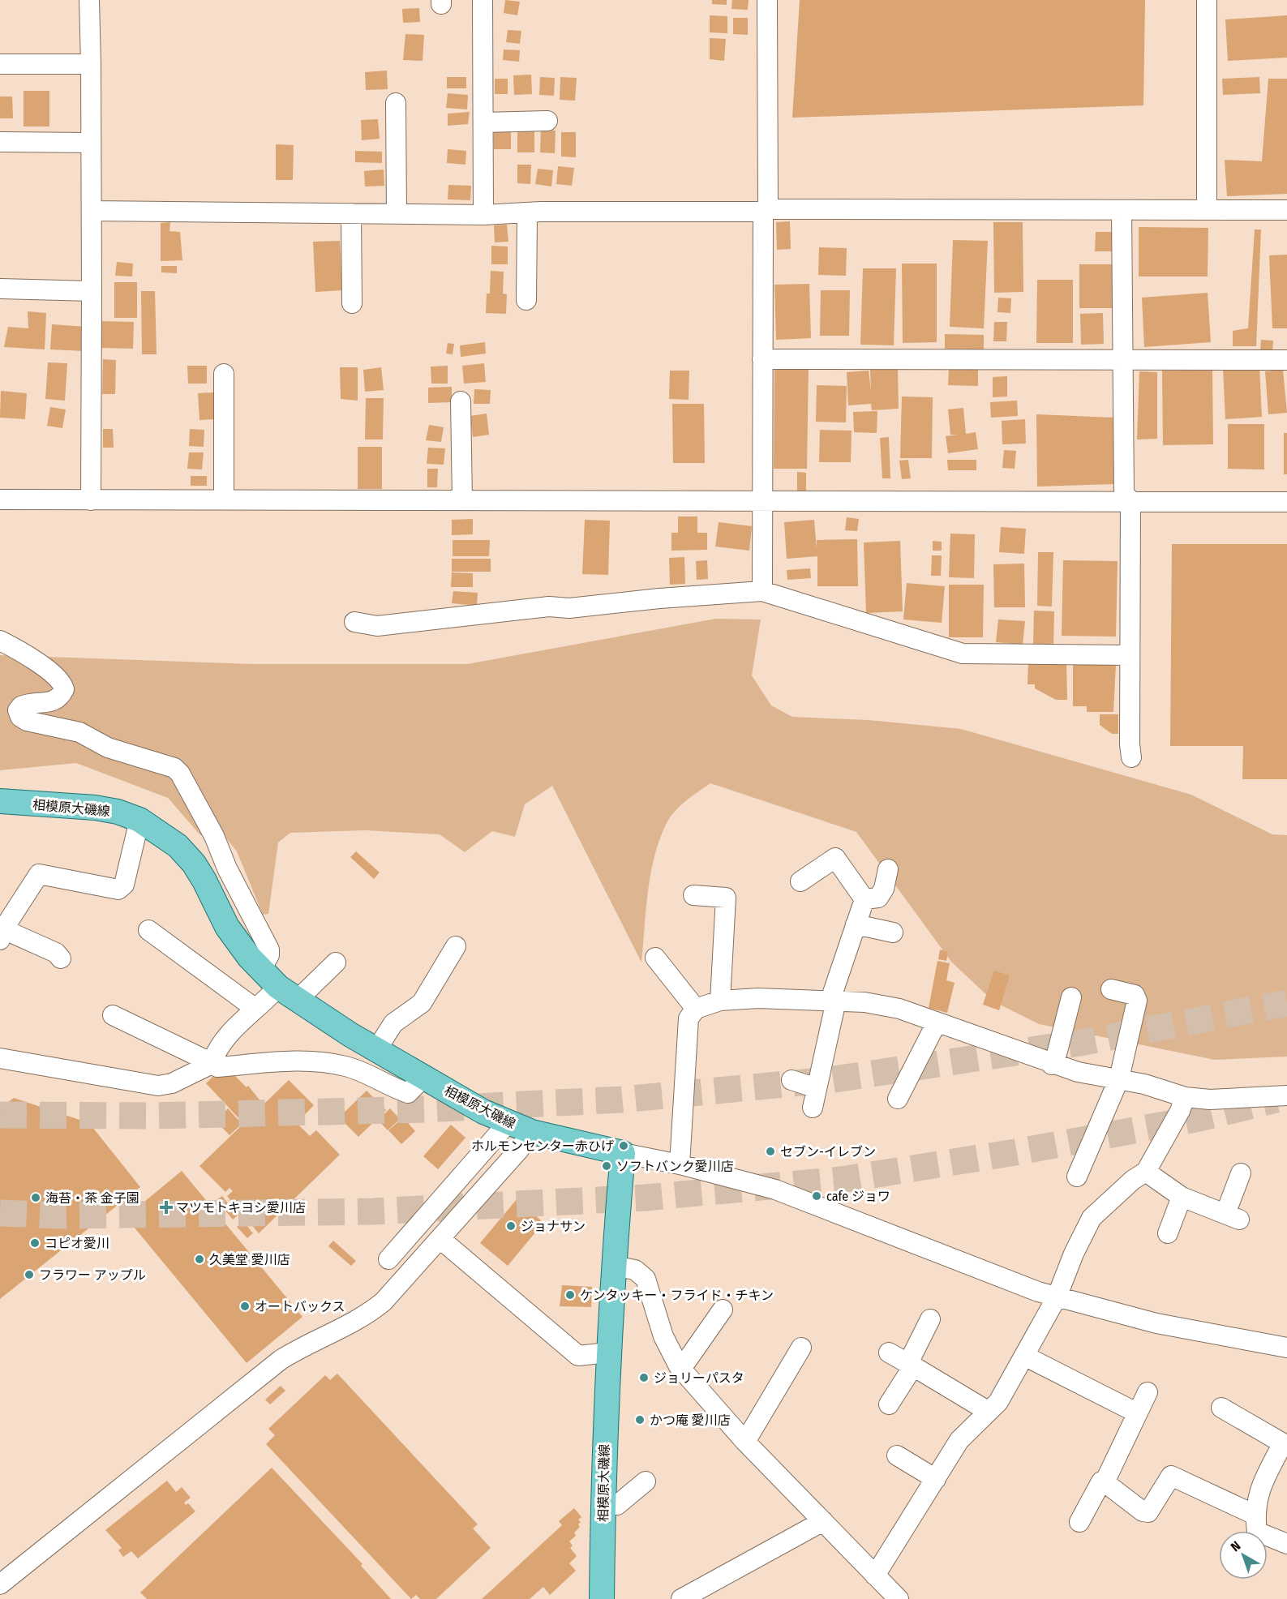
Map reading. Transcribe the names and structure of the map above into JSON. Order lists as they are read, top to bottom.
{
  "streets": {
    "main road": ["相模原大磯線"]
  },
  "places": {
    "other": [
      "ホルモンセンター赤ひげ",
      "セブン-イレブン",
      "ソフトバンク愛川店",
      "cafe ジョワ",
      "海苔・茶 金子園",
      "ジョナサン",
      "コピオ愛川",
      "久美堂 愛川店",
      "フラワー アップル",
      "ケンタッキー・フライド・チキン",
      "オートバックス",
      "ジョリーパスタ",
      "かつ庵 愛川店"
    ],
    "health": ["マツモトキヨシ愛川店"]
  },
  "north": "top left"
}
